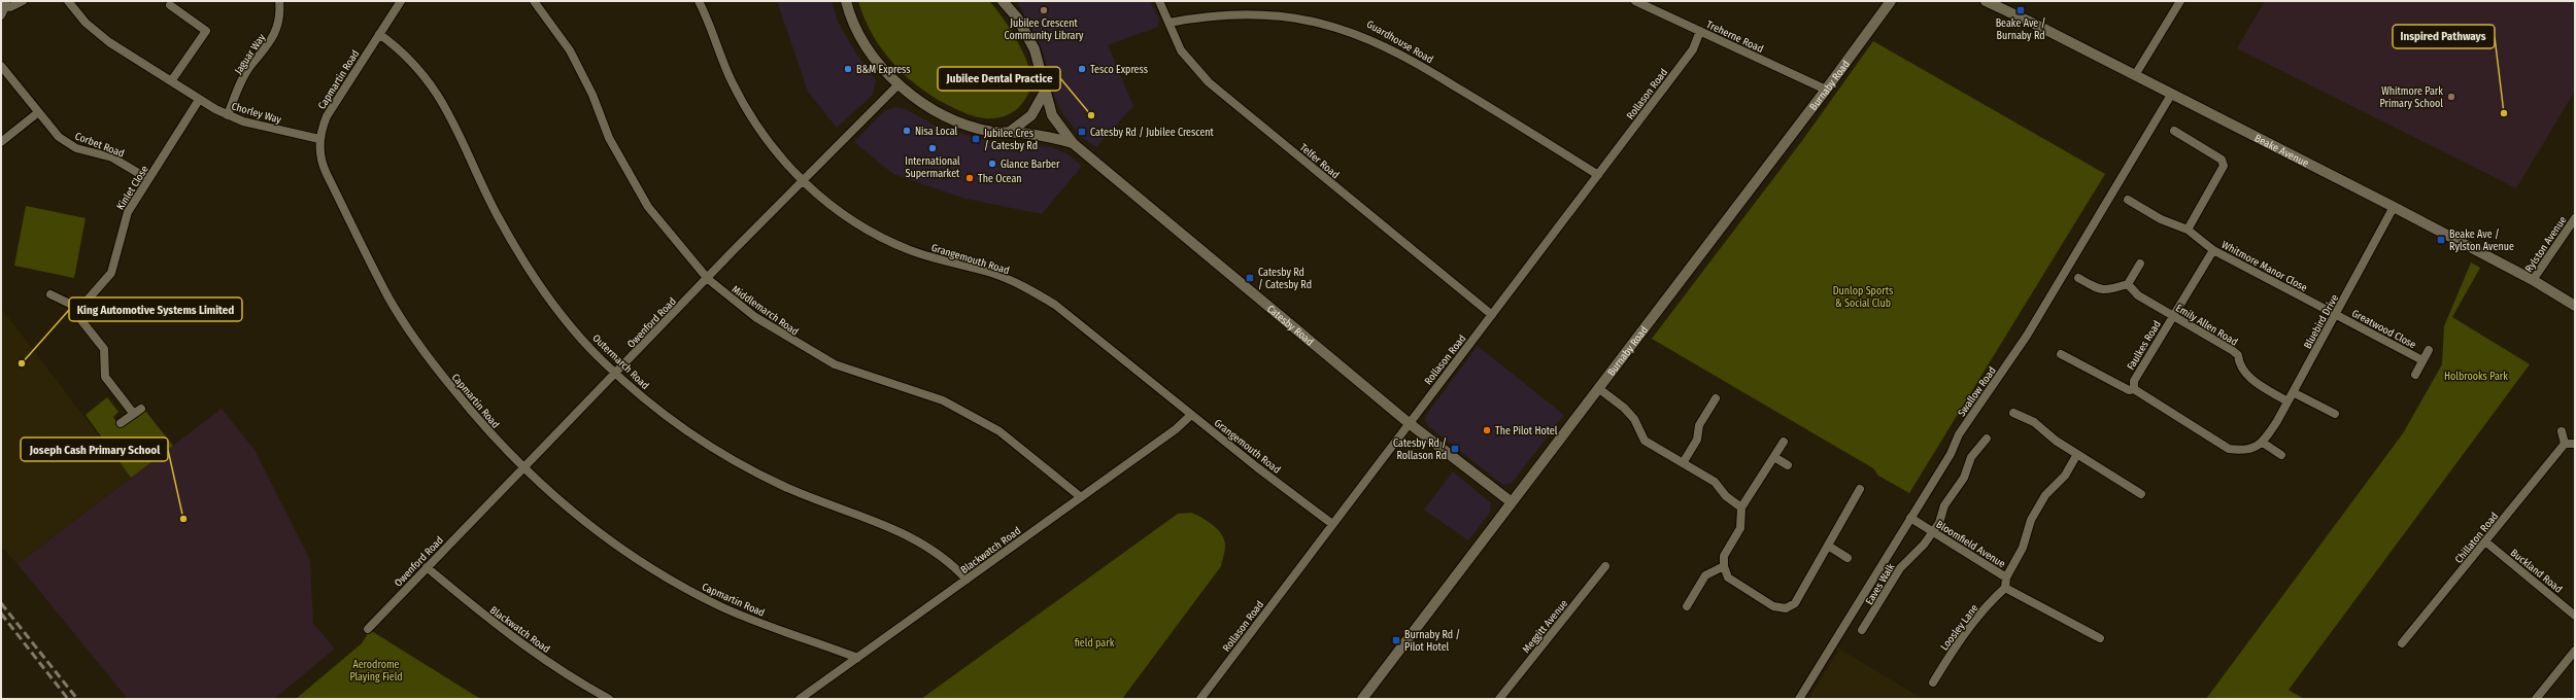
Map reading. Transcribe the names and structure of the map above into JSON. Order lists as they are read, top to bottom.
{
  "streets": {
    "street": [
      "Treherne Road",
      "Guardhouse Road",
      "Jaguar Way",
      "Capmartin Road",
      "Burnaby Road",
      "Rollason Road",
      "Chorley Way",
      "Corbet Road",
      "Beake Avenue",
      "Telfer Road",
      "Kinlet Close",
      "Rylston Avenue",
      "Grangemouth Road",
      "Whitmore Manor Close",
      "Middlemarch Road",
      "Bluebird Drive",
      "Owenford Road",
      "Catesby Road",
      "Emily Allen Road",
      "Greatwood Close",
      "Faulkes Road",
      "Outermarch Road",
      "Swallow Road",
      "Chillaton Road",
      "Bloomfield Avenue",
      "Blackwatch Road",
      "Buckland Road",
      "Eaves Walk",
      "Meggitt Avenue",
      "Loosley Lane"
    ]
  },
  "crossings": [
    ["Treherne Road", "Burnaby Road"],
    ["Treherne Road", "Rollason Road"],
    ["Guardhouse Road", "Rollason Road"],
    ["Jaguar Way", "Chorley Way"],
    ["Capmartin Road", "Chorley Way"],
    ["Capmartin Road", "Owenford Road"],
    ["Capmartin Road", "Outermarch Road"],
    ["Capmartin Road", "Blackwatch Road"],
    ["Burnaby Road", "Catesby Road"],
    ["Rollason Road", "Telfer Road"],
    ["Rollason Road", "Grangemouth Road"],
    ["Rollason Road", "Catesby Road"],
    ["Chorley Way", "Kinlet Close"],
    ["Corbet Road", "Kinlet Close"],
    ["Beake Avenue", "Rylston Avenue"],
    ["Beake Avenue", "Bluebird Drive"],
    ["Beake Avenue", "Swallow Road"],
    ["Grangemouth Road", "Owenford Road"],
    ["Grangemouth Road", "Blackwatch Road"],
    ["Whitmore Manor Close", "Bluebird Drive"],
    ["Whitmore Manor Close", "Greatwood Close"],
    ["Whitmore Manor Close", "Faulkes Road"],
    ["Middlemarch Road", "Owenford Road"],
    ["Middlemarch Road", "Blackwatch Road"],
    ["Bluebird Drive", "Emily Allen Road"],
    ["Bluebird Drive", "Greatwood Close"],
    ["Owenford Road", "Catesby Road"],
    ["Owenford Road", "Outermarch Road"],
    ["Owenford Road", "Blackwatch Road"],
    ["Emily Allen Road", "Faulkes Road"],
    ["Outermarch Road", "Blackwatch Road"],
    ["Swallow Road", "Bloomfield Avenue"],
    ["Chillaton Road", "Buckland Road"],
    ["Bloomfield Avenue", "Eaves Walk"],
    ["Bloomfield Avenue", "Loosley Lane"]
  ],
  "parks": [
    "Dunlop Sports & Social Club",
    "Holbrooks Park",
    "field park",
    "Aerodrome Playing Field"
  ],
  "places": {
    "other": [
      "Jubilee Crescent Community Library",
      "B&M Express",
      "Tesco Express",
      "Whitmore Park Primary School",
      "Inspired Pathways",
      "Jubilee Dental Practice",
      "Nisa Local",
      "International Supermarket",
      "Glance Barber",
      "The Ocean",
      "King Automotive Systems Limited",
      "The Pilot Hotel",
      "Joseph Cash Primary School"
    ],
    "transit": [
      "Beake Ave / Burnaby Rd",
      "Catesby Rd / Jubilee Crescent",
      "Jubilee Cres / Catesby Rd",
      "Beake Ave / Rylston Avenue",
      "Catesby Rd / Catesby Rd",
      "Catesby Rd / Rollason Rd",
      "Burnaby Rd / Pilot Hotel"
    ]
  }
}
